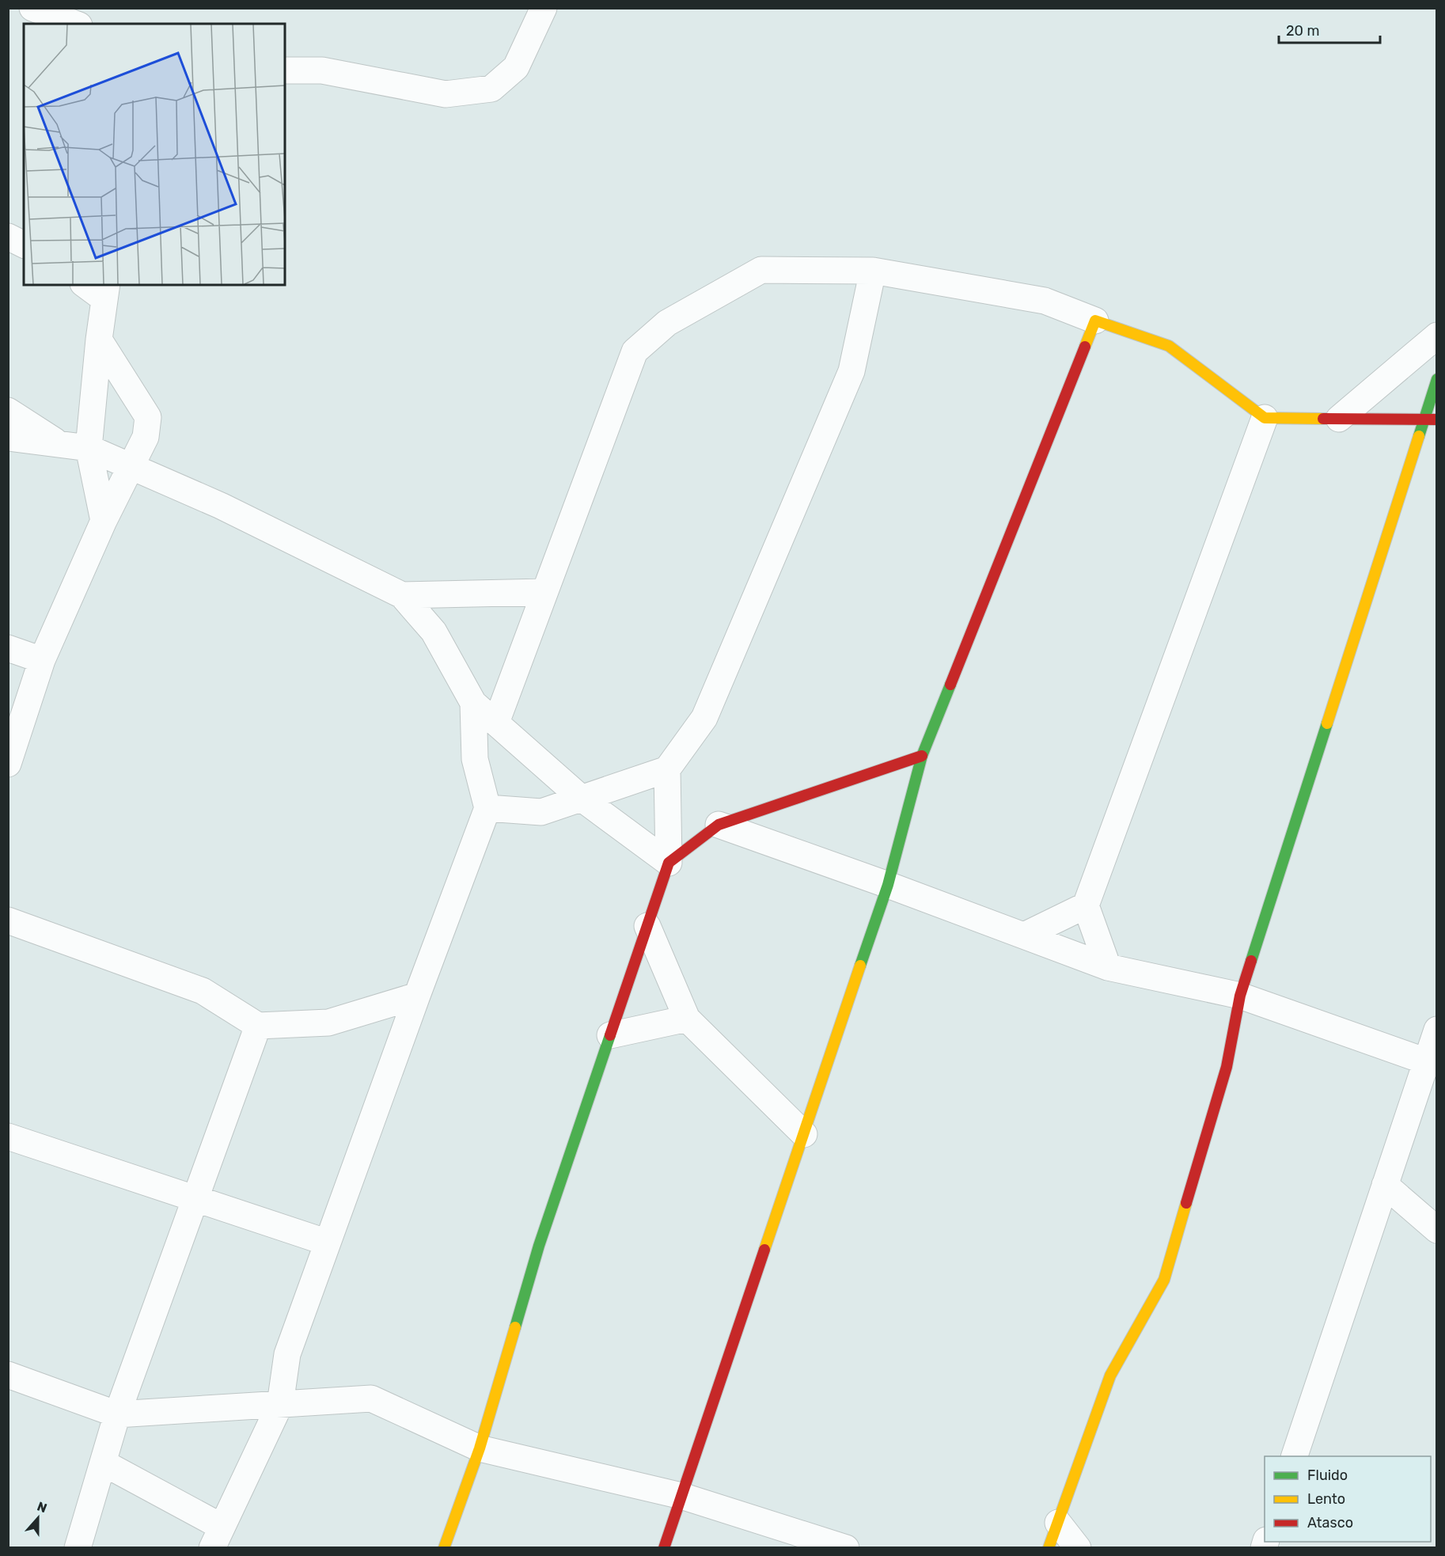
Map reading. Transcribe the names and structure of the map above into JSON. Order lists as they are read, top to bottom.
{
  "legend": ["Fluido", "Lento", "Atasco"],
  "scale_bar": "20 m",
  "north": "top"
}
